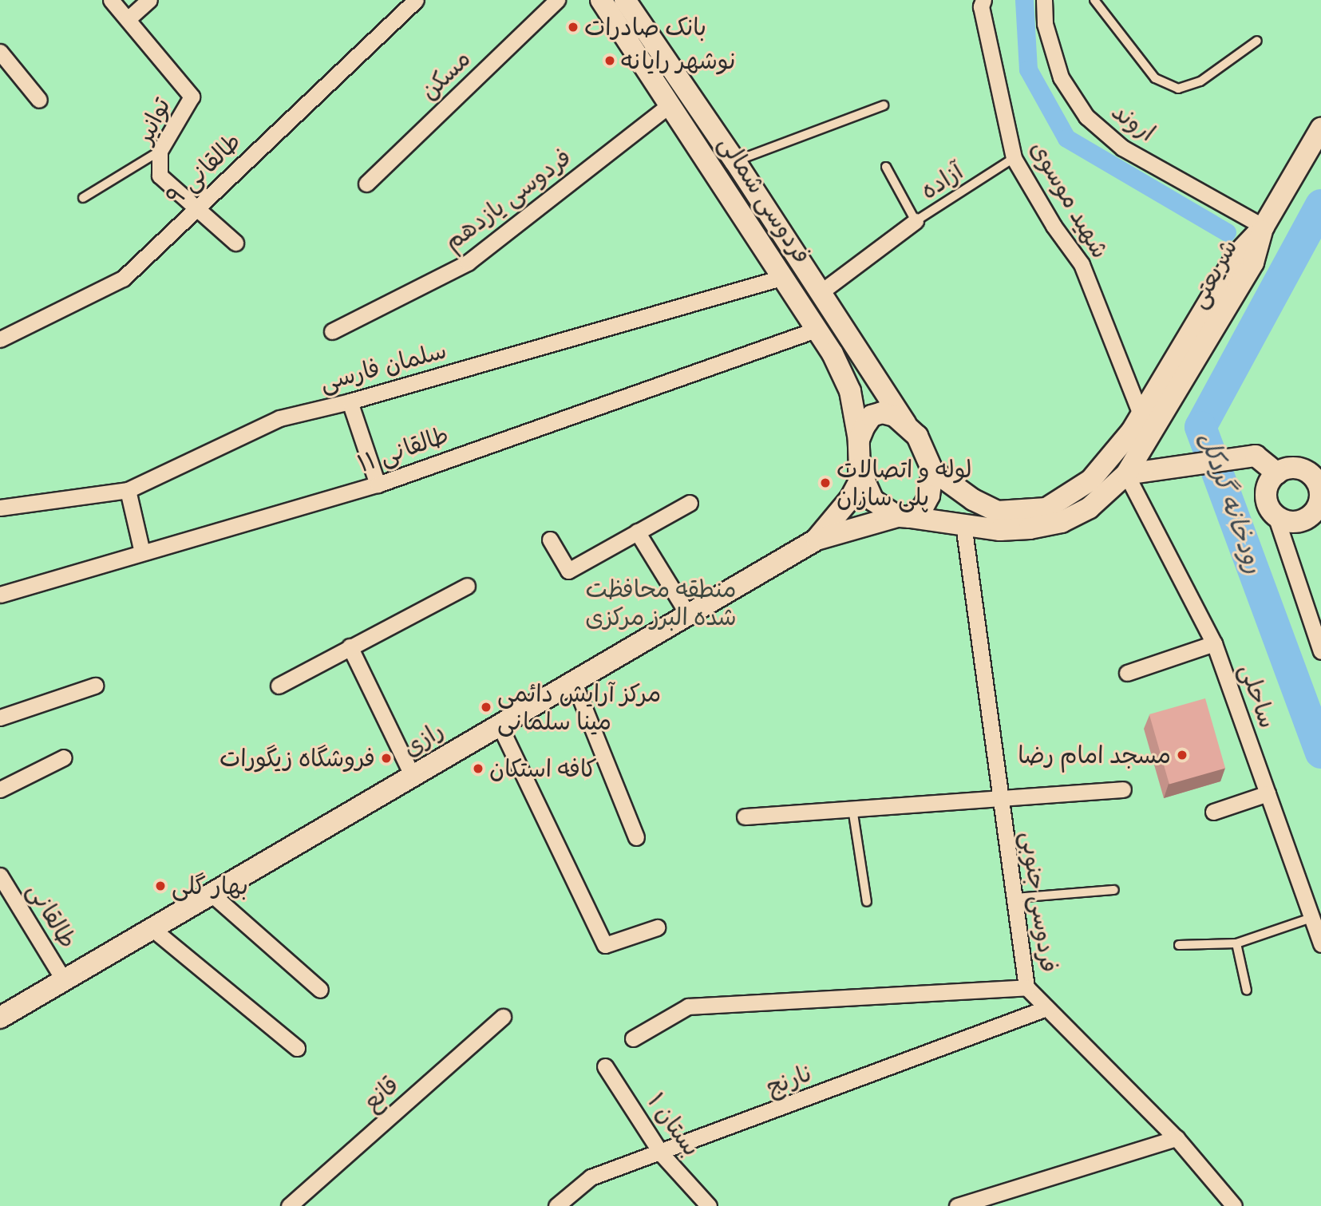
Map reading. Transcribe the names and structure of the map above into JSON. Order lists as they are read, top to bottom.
{
  "streets": {
    "street": [
      "مسکن",
      "توانیر",
      "اروند",
      "طالقانی ۹",
      "فردوسی یازدهم",
      "فردوسی شمالی",
      "شهید موسوی",
      "شریعتی",
      "سلمان فارسی",
      "طالقانی ۱۱",
      "ساحلی",
      "رازی",
      "فردوسی جنوبی",
      "طالقانی",
      "نارنج",
      "قانع",
      "بستان ۱"
    ],
    "lane": ["آزاده"]
  },
  "crossings": [
    ["توانیر", "طالقانی ۹"],
    ["اروند", "شریعتی"],
    ["آزاده", "شهید موسوی"],
    ["فردوسی یازدهم", "فردوسی شمالی"],
    ["فردوسی شمالی", "شریعتی"],
    ["فردوسی شمالی", "سلمان فارسی"],
    ["فردوسی شمالی", "طالقانی ۱۱"],
    ["شهید موسوی", "شریعتی"],
    ["شریعتی", "ساحلی"],
    ["شریعتی", "فردوسی جنوبی"],
    ["رازی", "طالقانی"],
    ["فردوسی جنوبی", "نارنج"],
    ["نارنج", "بستان ۱"]
  ],
  "water": ["رودخانه گردکل"],
  "parks": ["منطقه محافظت شده البرز مرکزی"],
  "places": [
    "بانک صادرات",
    "نوشهر رایانه",
    "لوله و اتصالات پلی سازان",
    "مرکز آرایش دائمی مینا سلمانی",
    "مسجد امام رضا",
    "فروشگاه زیگورات",
    "کافه استکان",
    "بهار گلی"
  ]
}
